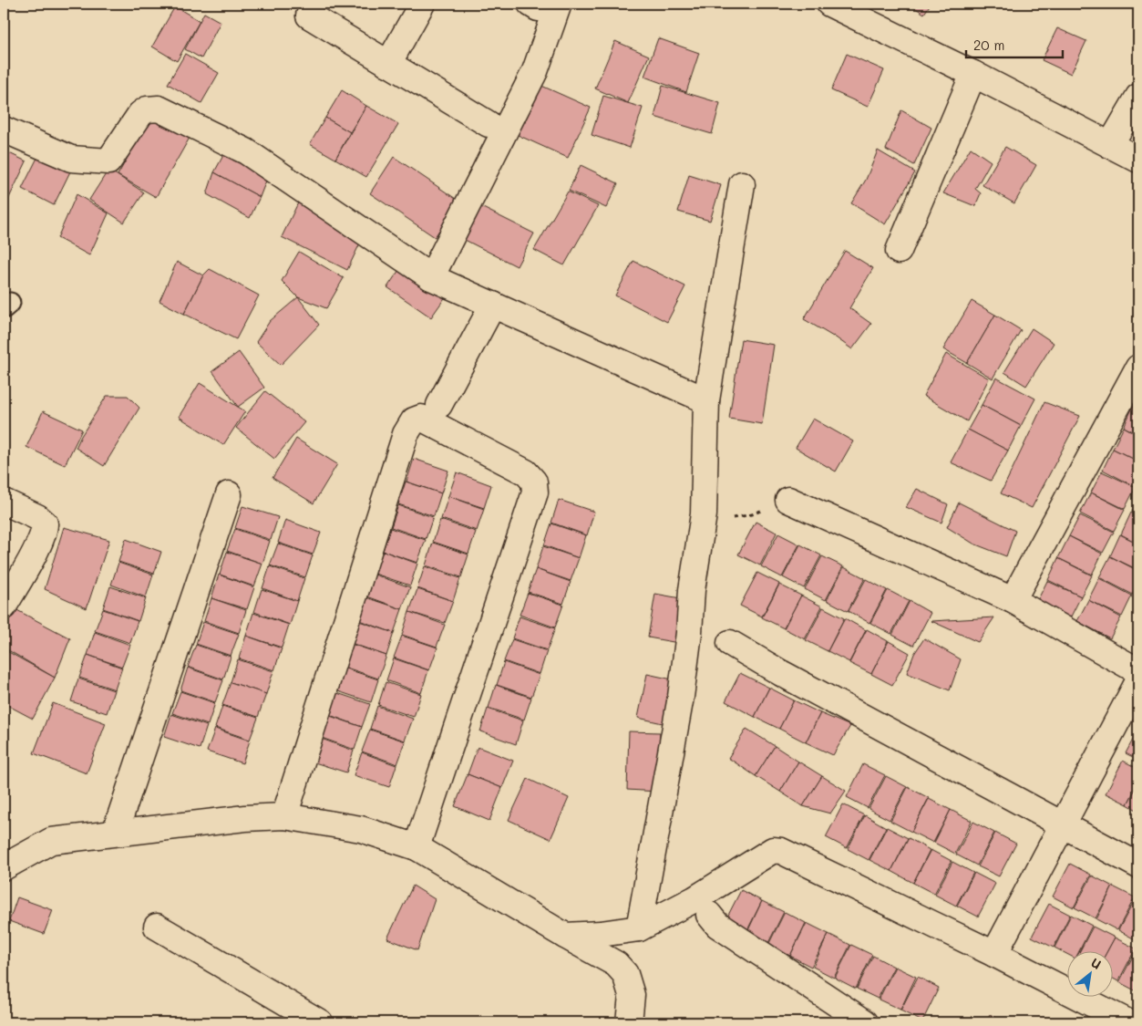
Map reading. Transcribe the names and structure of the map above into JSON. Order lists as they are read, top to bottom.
{
  "scale_bar": "20 m",
  "north": "top right"
}
